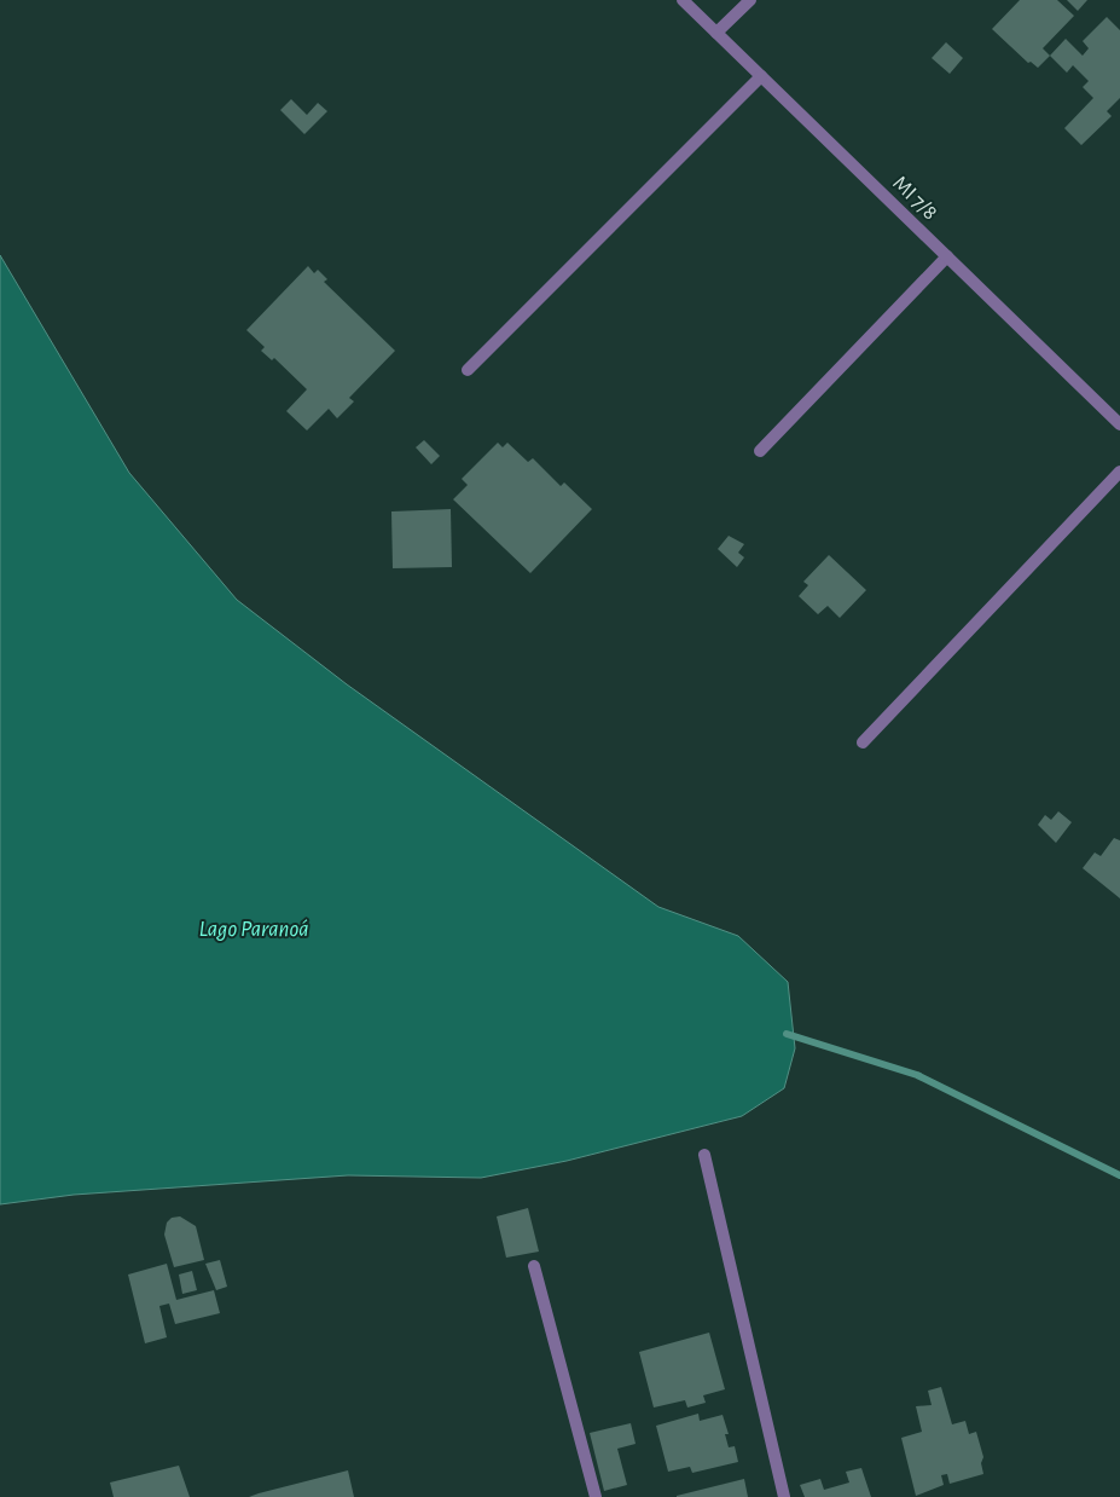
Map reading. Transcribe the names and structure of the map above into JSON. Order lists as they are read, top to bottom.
{
  "streets": {
    "street": ["MI 7/8"]
  },
  "water": ["Lago Paranoá"]
}
